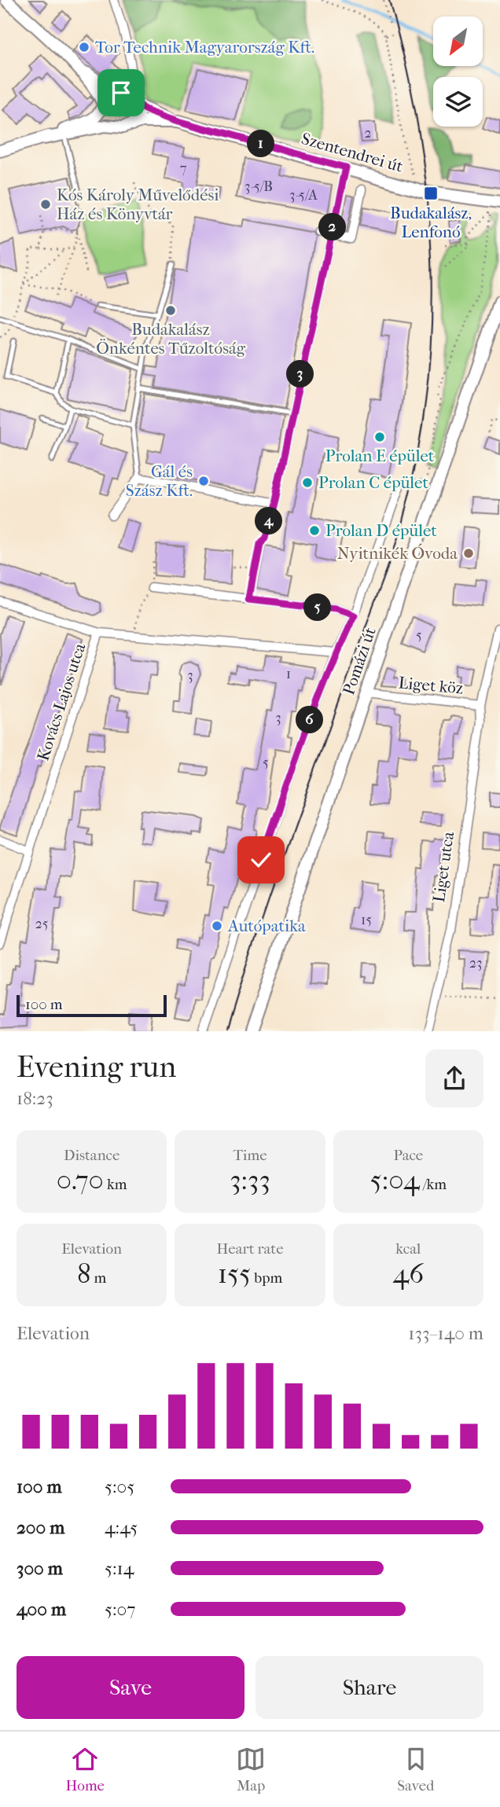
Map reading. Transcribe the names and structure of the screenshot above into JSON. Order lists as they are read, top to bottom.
{
  "streets": {
    "main road": ["Szentendrei út", "Pomázi út"],
    "street": ["Liget köz", "Kovács Lajos utca", "Liget utca"]
  },
  "crossings": [
    ["Pomázi út", "Liget köz"],
    ["Liget köz", "Liget utca"]
  ],
  "places": {
    "other": [
      "Tor Technik Magyarország Kft.",
      "Kós Károly Művelődési Ház és Könyvtár",
      "Budakalász Önkéntes Tűzoltóság",
      "Prolan E épület",
      "Gál és Szász Kft.",
      "Prolan C épület",
      "Prolan D épület",
      "Nyitnikék Óvoda",
      "Autópatika"
    ],
    "transit": ["Budakalász, Lenfonó"]
  },
  "house_numbers": [
    "2",
    "7",
    "3-5/B",
    "3-5/A",
    "5",
    "1",
    "3",
    "3",
    "5",
    "15",
    "25",
    "23"
  ],
  "scale_bar": "100 m",
  "north": "bottom left",
  "page": {
    "pins": [
      "1",
      "2",
      "3",
      "4",
      "5",
      "6"
    ],
    "scale": "100 m",
    "heading": ["Evening run", "18:23"],
    "stats": [
      ["Distance", "0.70 km"],
      ["Time", "3:33"],
      ["Pace", "5:04 /km"],
      ["Elevation", "8 m"],
      ["Heart rate", "155 bpm"],
      ["kcal", "46"]
    ],
    "chart": ["Elevation", "133–140 m"],
    "list": [
      {
        "name": "100 m",
        "note": "5:05"
      },
      {
        "name": "200 m",
        "note": "4:45"
      },
      {
        "name": "300 m",
        "note": "5:14"
      },
      {
        "name": "400 m",
        "note": "5:07"
      }
    ],
    "buttons": ["Save", "Share"],
    "tabs": ["Home", "Map", "Saved"]
  }
}
